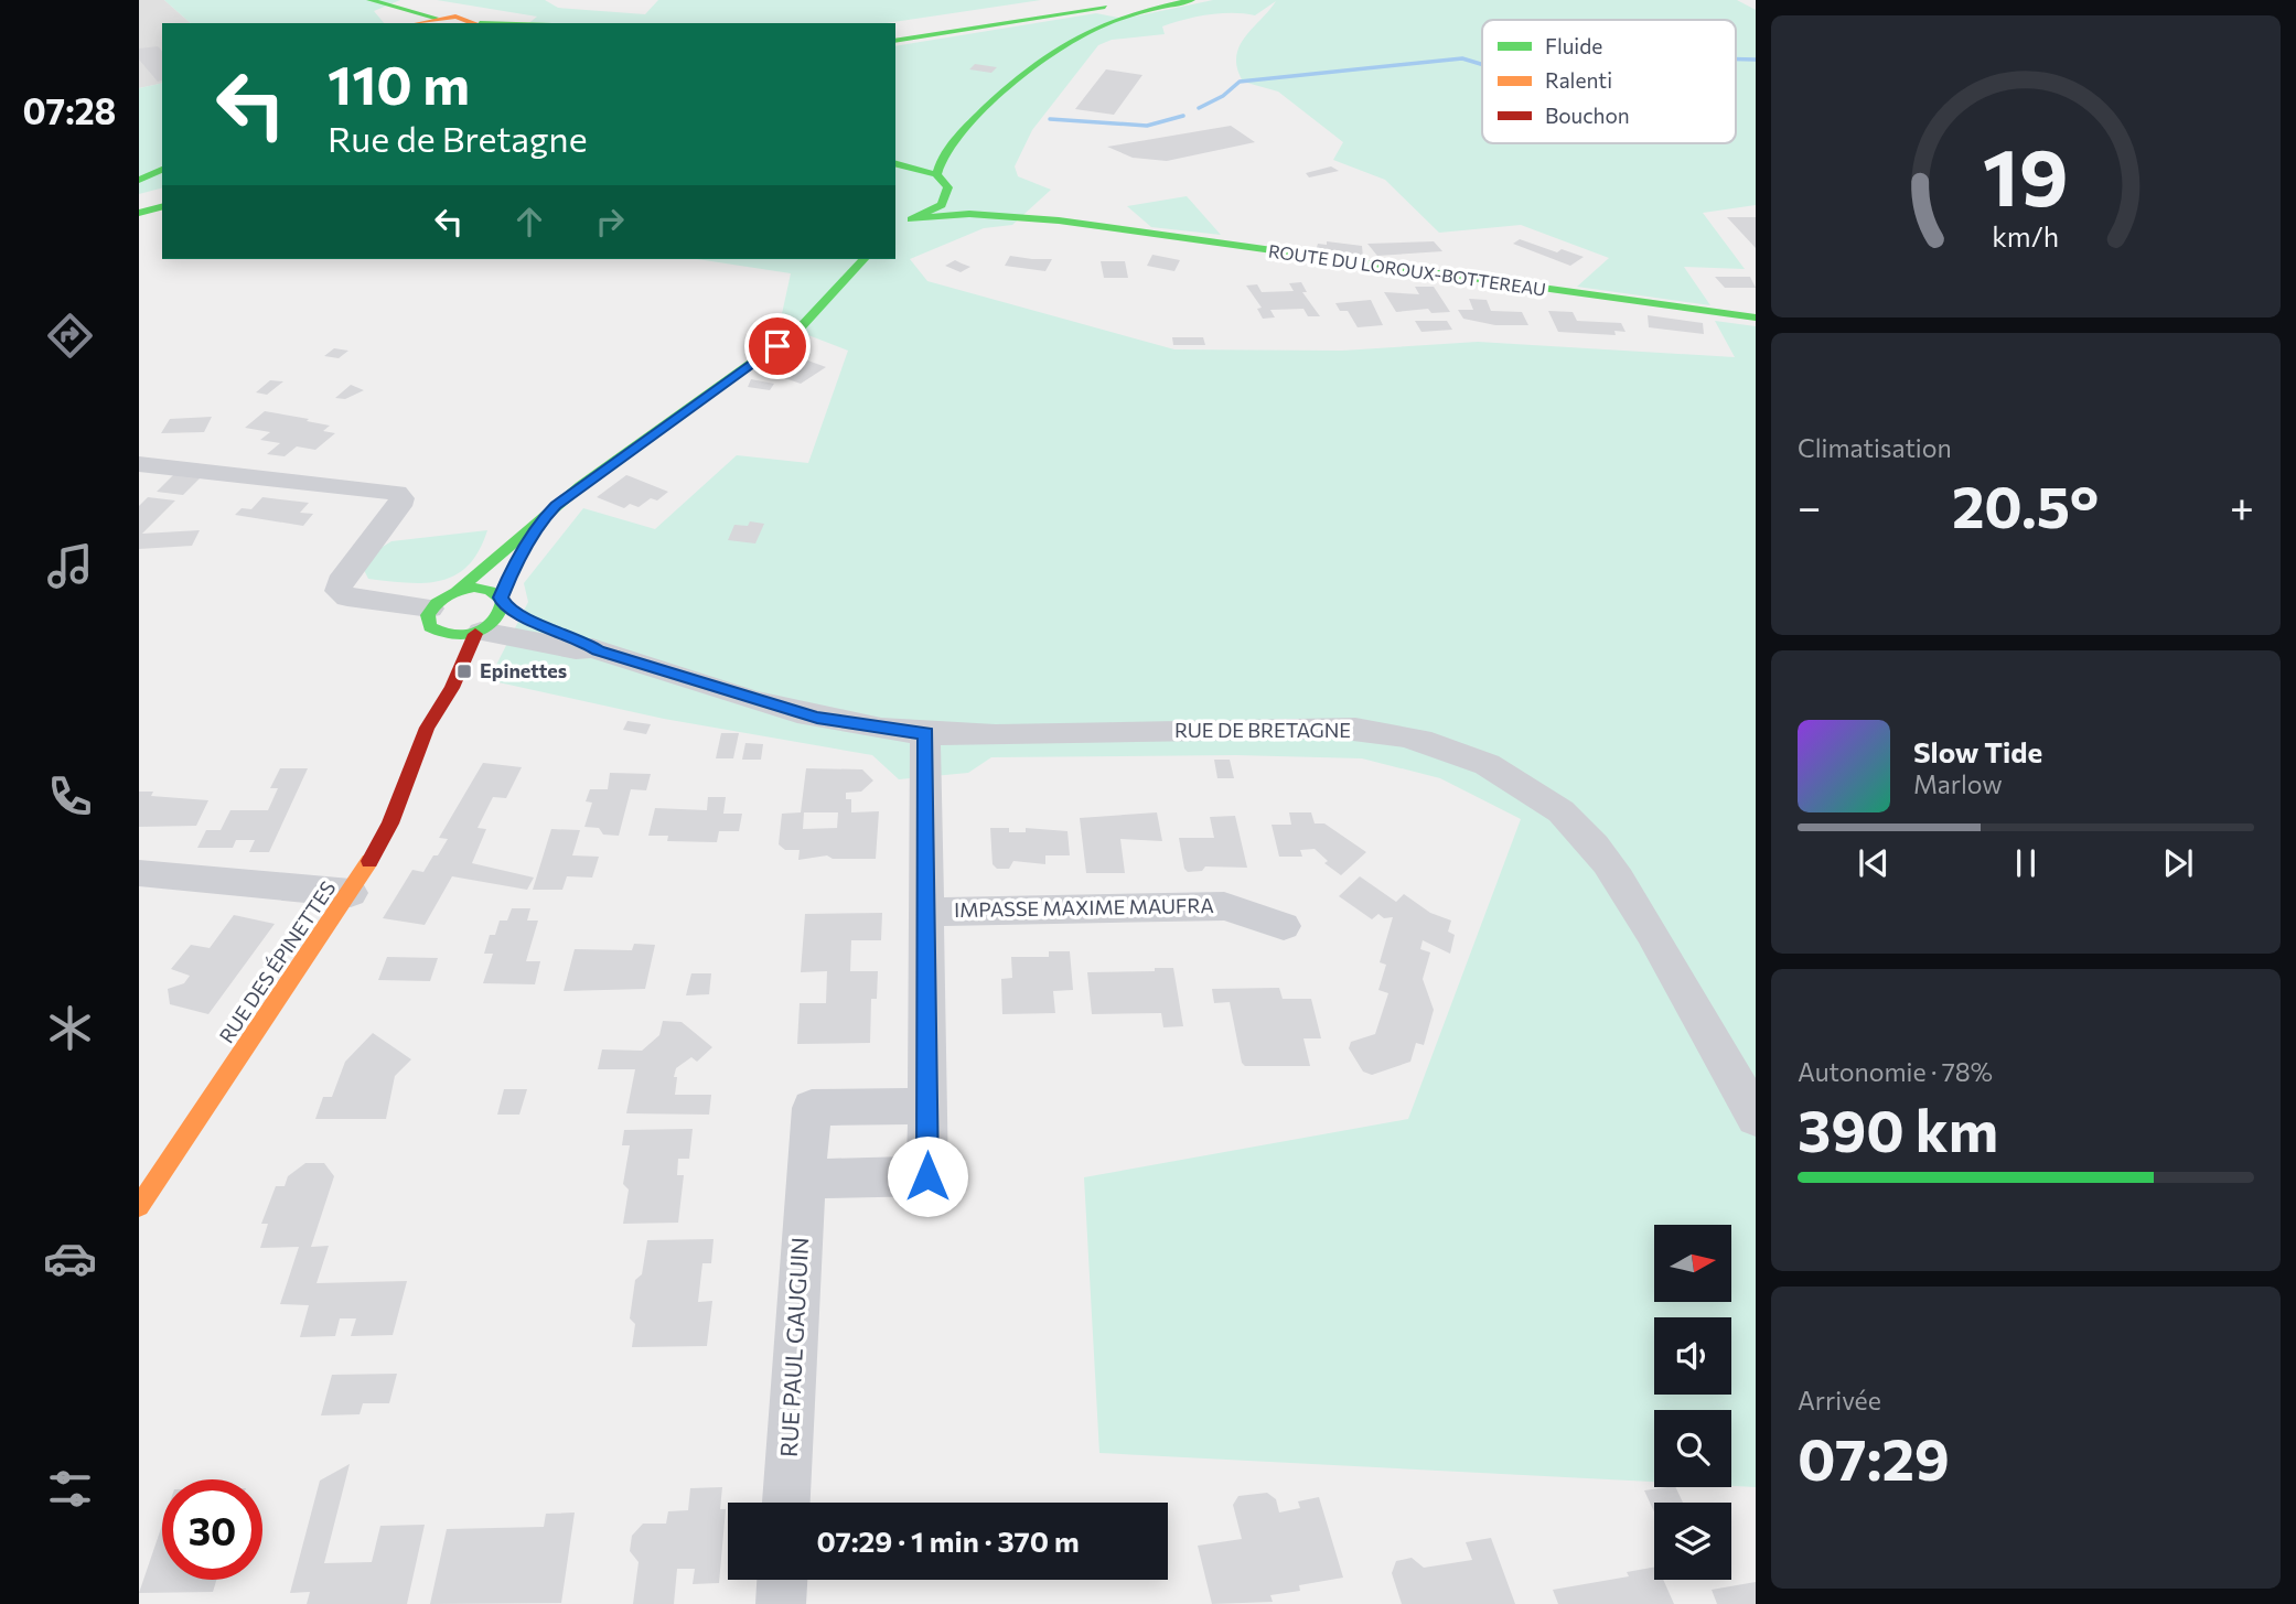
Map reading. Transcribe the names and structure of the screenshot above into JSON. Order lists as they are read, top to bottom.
{
  "streets": {
    "main road": ["ROUTE DU LOROUX-BOTTEREAU", "RUE DES ÉPINETTES"],
    "street": ["RUE DE BRETAGNE", "IMPASSE MAXIME MAUFRA", "RUE PAUL GAUGUIN"]
  },
  "crossings": [
    ["RUE DE BRETAGNE", "RUE DES ÉPINETTES"]
  ],
  "places": {
    "transit": ["Epinettes"]
  },
  "legend": ["Fluide", "Ralenti", "Bouchon"],
  "north": "right",
  "page": {
    "tabs": "07:28",
    "turn": ["110 m", "Rue de Bretagne"],
    "tile": [
      "Climatisation",
      ["Autonomie · 78%", "390 km"],
      ["Arrivée", "07:29"]
    ],
    "heat": ["−", "20.5°", "+"],
    "song": ["Slow Tide", "Marlow"],
    "limit": "30",
    "trip": "07:29 · 1 min · 370 m",
    "gauge": ["19", "km/h"]
  }
}
